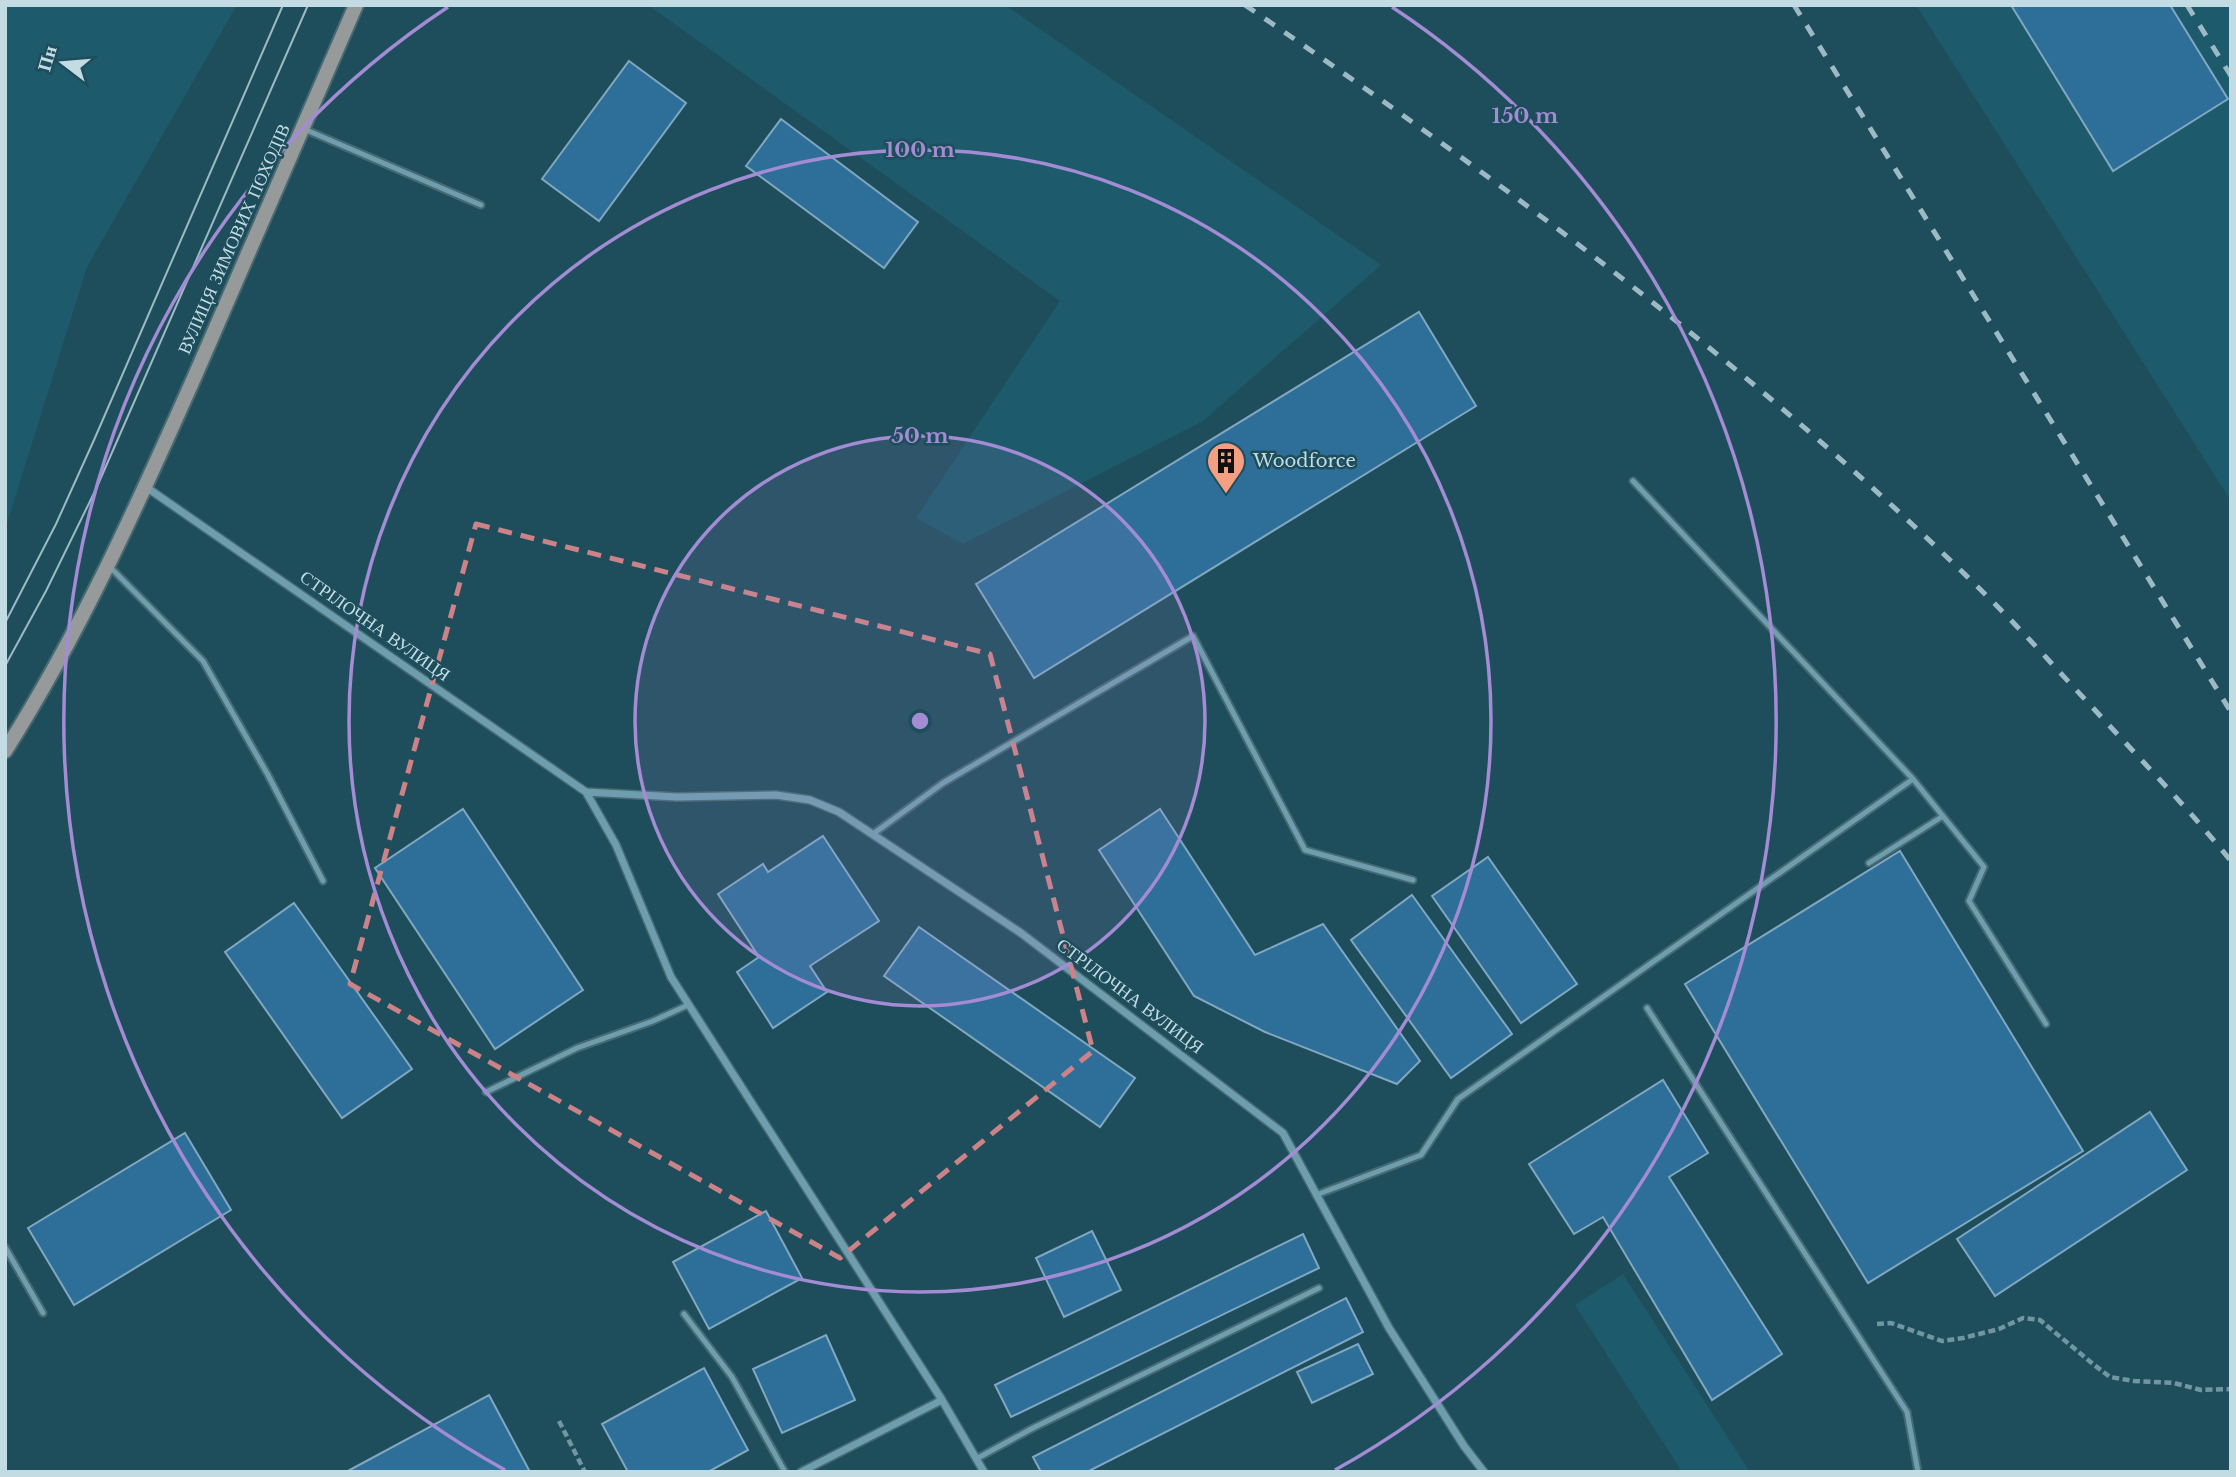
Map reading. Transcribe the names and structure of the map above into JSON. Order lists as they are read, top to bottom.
{
  "streets": {
    "main road": ["ВУЛИЦЯ ЗИМОВИХ ПОХОДІВ"],
    "street": ["СТРІЛОЧНА ВУЛИЦЯ"]
  },
  "crossings": [
    ["ВУЛИЦЯ ЗИМОВИХ ПОХОДІВ", "СТРІЛОЧНА ВУЛИЦЯ"]
  ],
  "places": {
    "building": ["Woodforce"]
  },
  "north": "left",
  "rings": ["150 m", "100 m", "50 m"]
}
